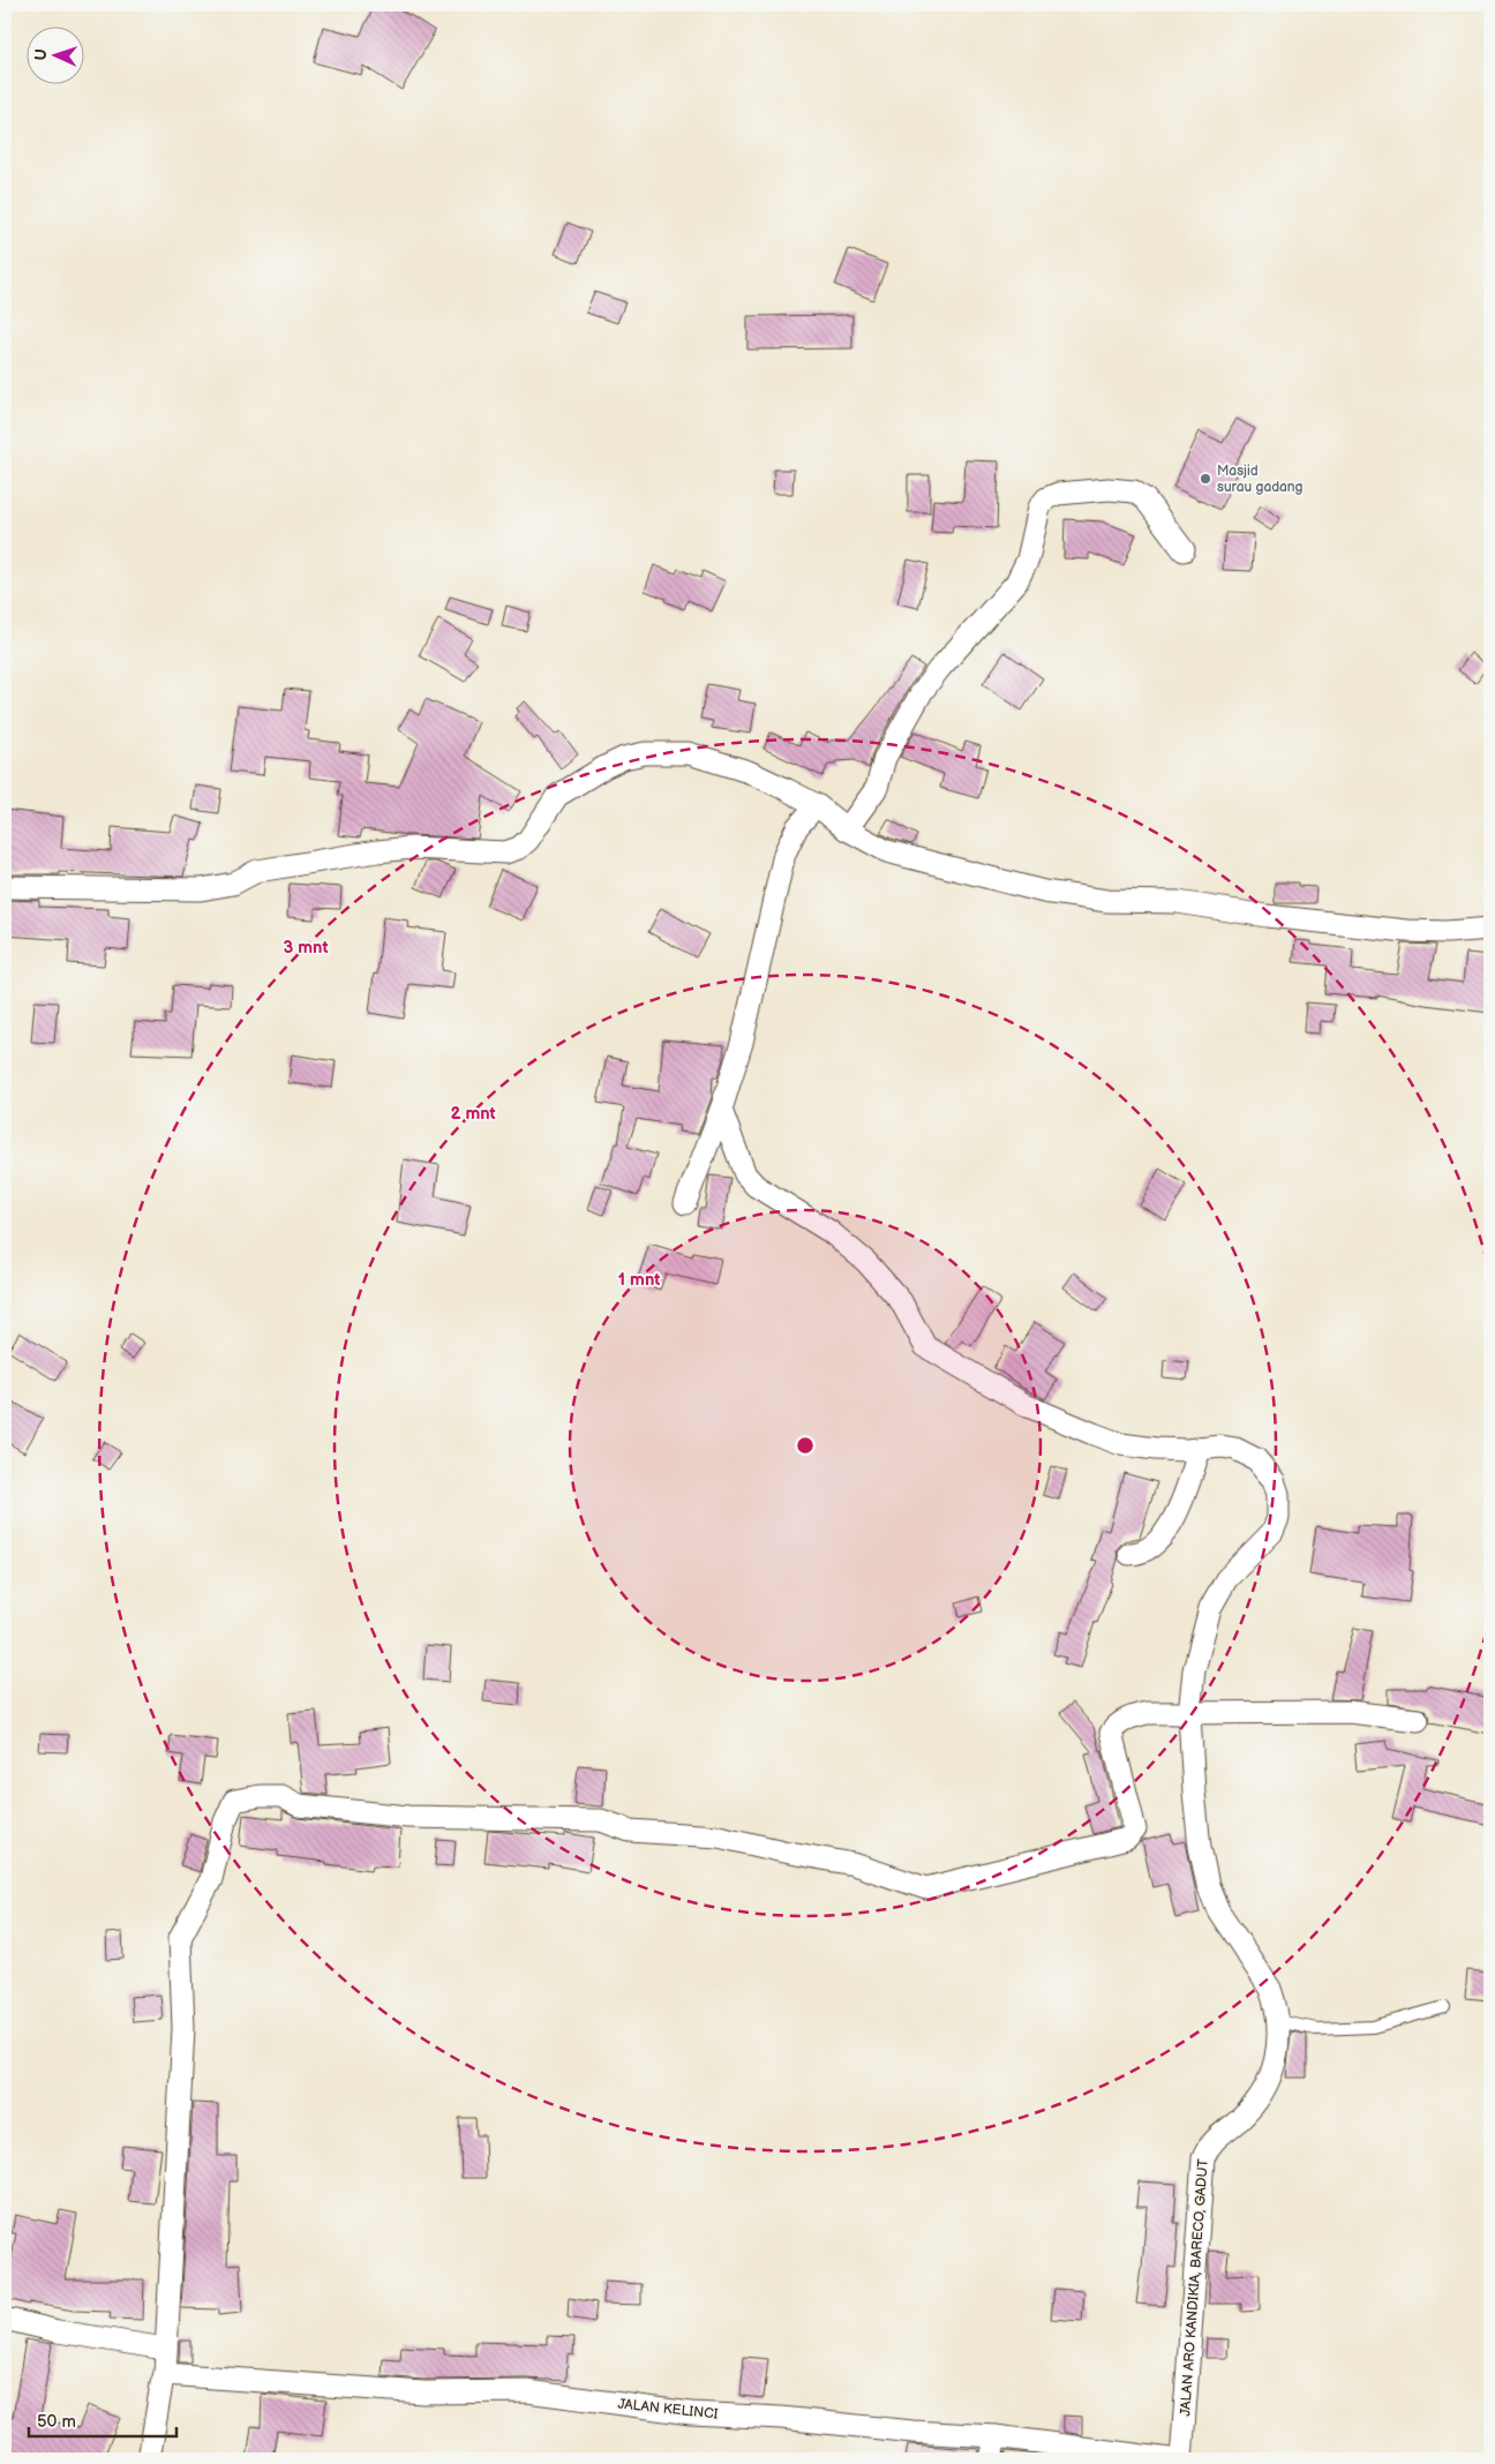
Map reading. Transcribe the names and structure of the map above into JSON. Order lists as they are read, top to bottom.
{
  "streets": {
    "street": ["JALAN ARO KANDIKIA, BARECO, GADUT", "JALAN KELINCI"]
  },
  "places": ["Masjid surau gadang"],
  "scale_bar": "50 m",
  "north": "left",
  "rings": ["3 mnt", "2 mnt", "1 mnt"]
}
